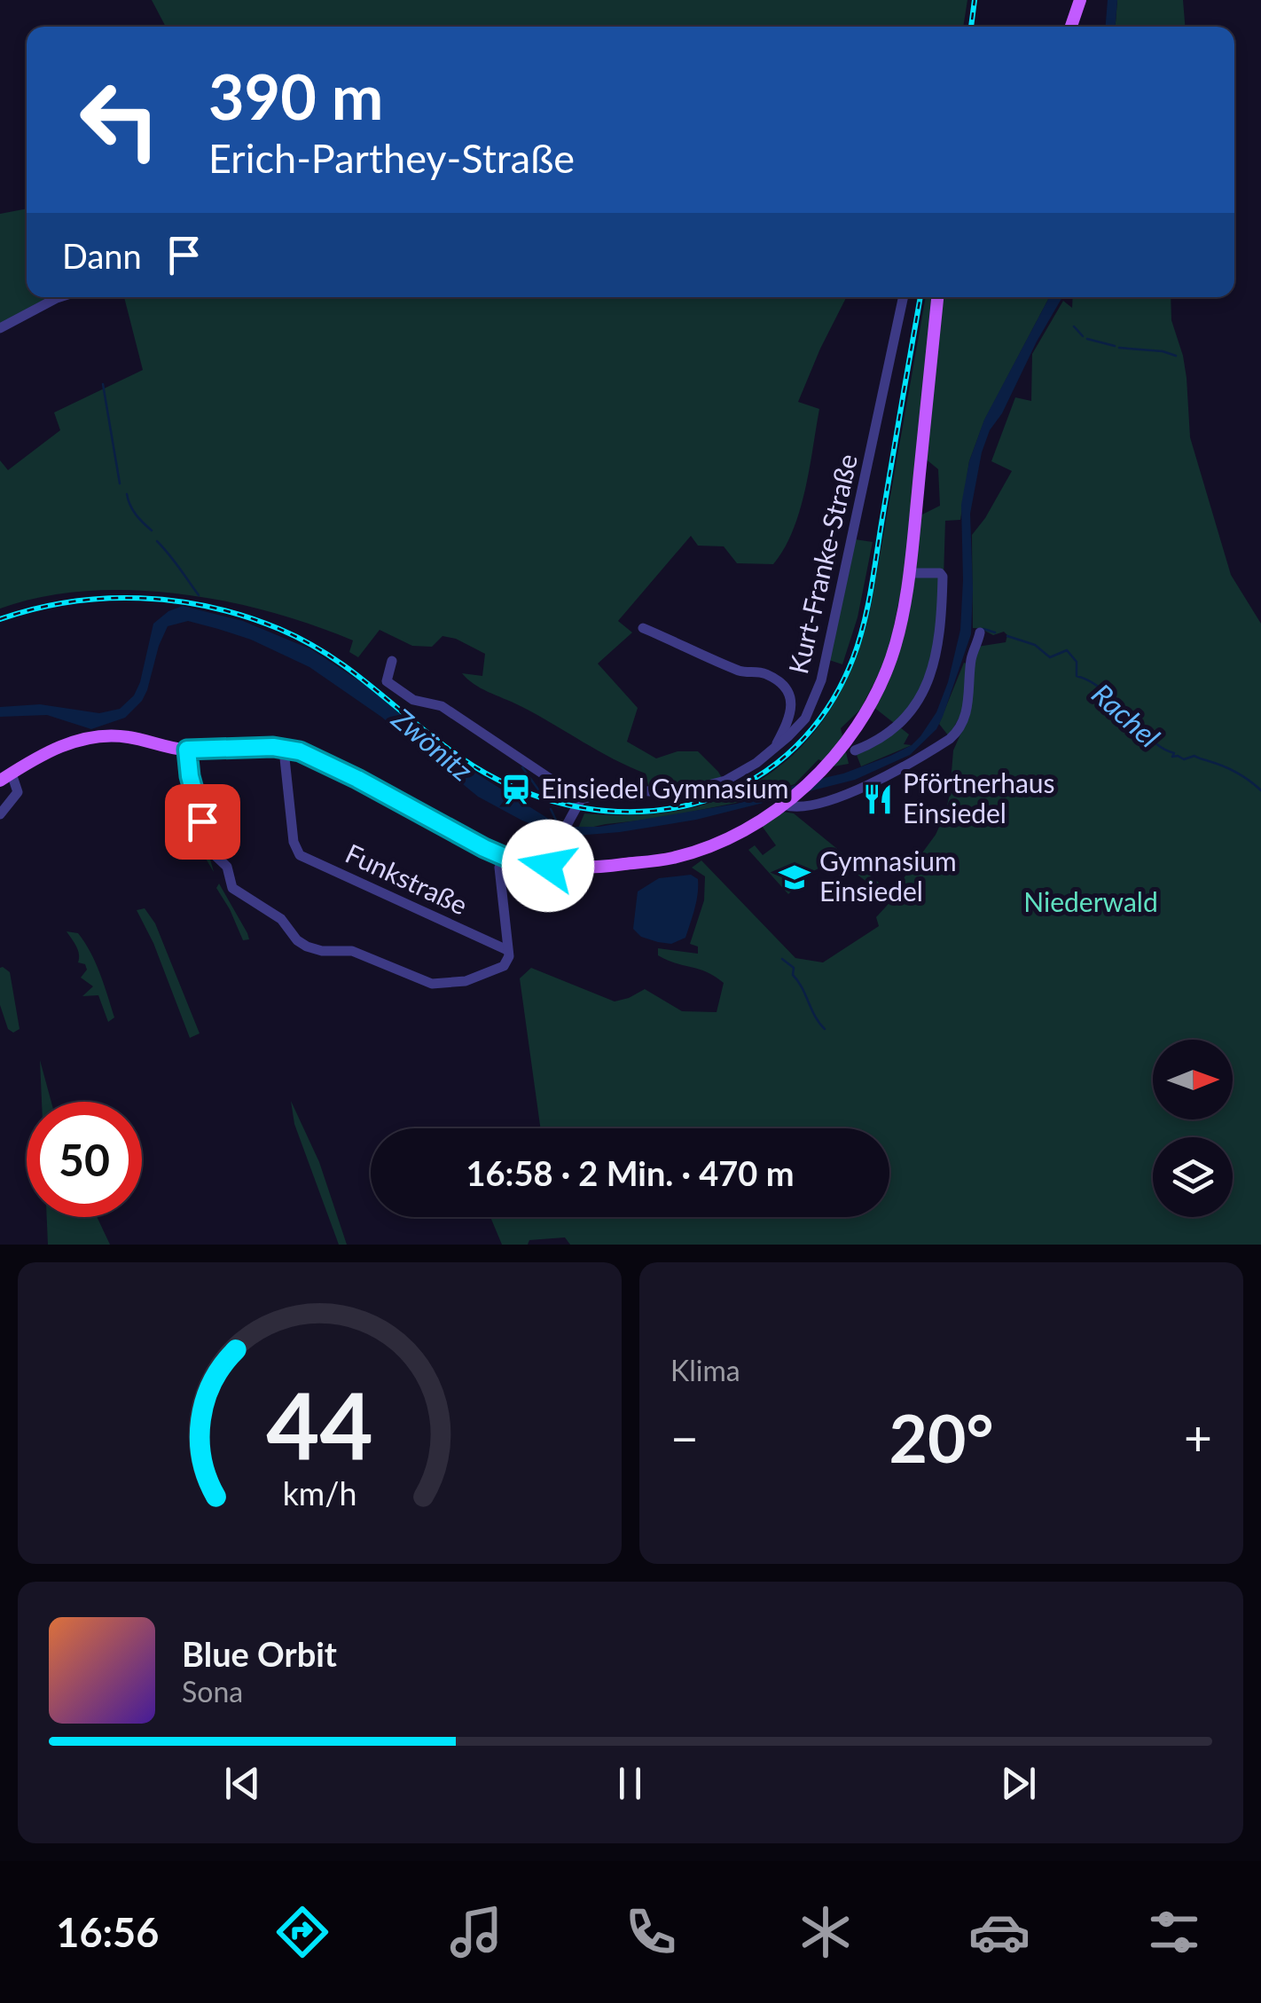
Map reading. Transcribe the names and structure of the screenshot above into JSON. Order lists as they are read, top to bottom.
{
  "streets": {
    "street": ["Kurt-Franke-Straße", "Funkstraße"]
  },
  "water": ["Rachel", "Zwönitz"],
  "parks": ["Niederwald"],
  "places": {
    "station": ["Einsiedel Gymnasium"],
    "restaurant": ["Pförtnerhaus Einsiedel"],
    "school or university": ["Gymnasium Einsiedel"]
  },
  "north": "right",
  "page": {
    "turn": ["390 m", "Erich-Parthey-Straße"],
    "then": "Dann",
    "limit": "50",
    "trip": "16:58 · 2 Min. · 470 m",
    "tile": "Klima",
    "heat": ["−", "20°", "+"],
    "song": ["Blue Orbit", "Sona"],
    "tabs": "16:56",
    "gauge": ["44", "km/h"]
  }
}
